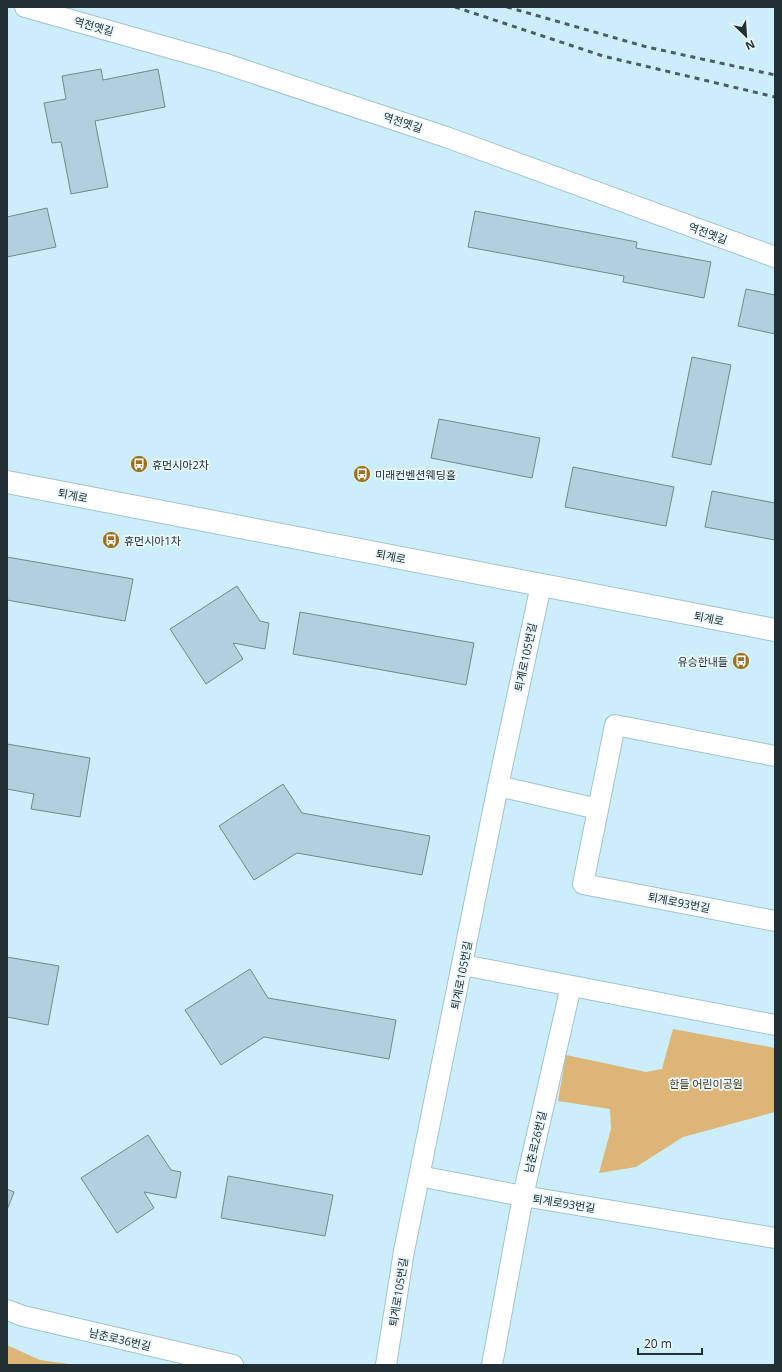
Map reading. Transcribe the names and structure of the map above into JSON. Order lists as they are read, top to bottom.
{
  "streets": {
    "street": [
      "역전옛길",
      "퇴계로",
      "퇴계로105번길",
      "퇴계로93번길",
      "남춘로26번길",
      "남춘로36번길"
    ]
  },
  "crossings": [
    ["퇴계로", "퇴계로105번길"],
    ["퇴계로93번길", "남춘로26번길"]
  ],
  "parks": ["한들 어린이공원"],
  "places": {
    "bus stop": [
      "휴먼시아2차",
      "미래컨벤션웨딩홀",
      "휴먼시아1차",
      "유승한내들"
    ]
  },
  "scale_bar": "20 m",
  "north": "bottom right"
}
